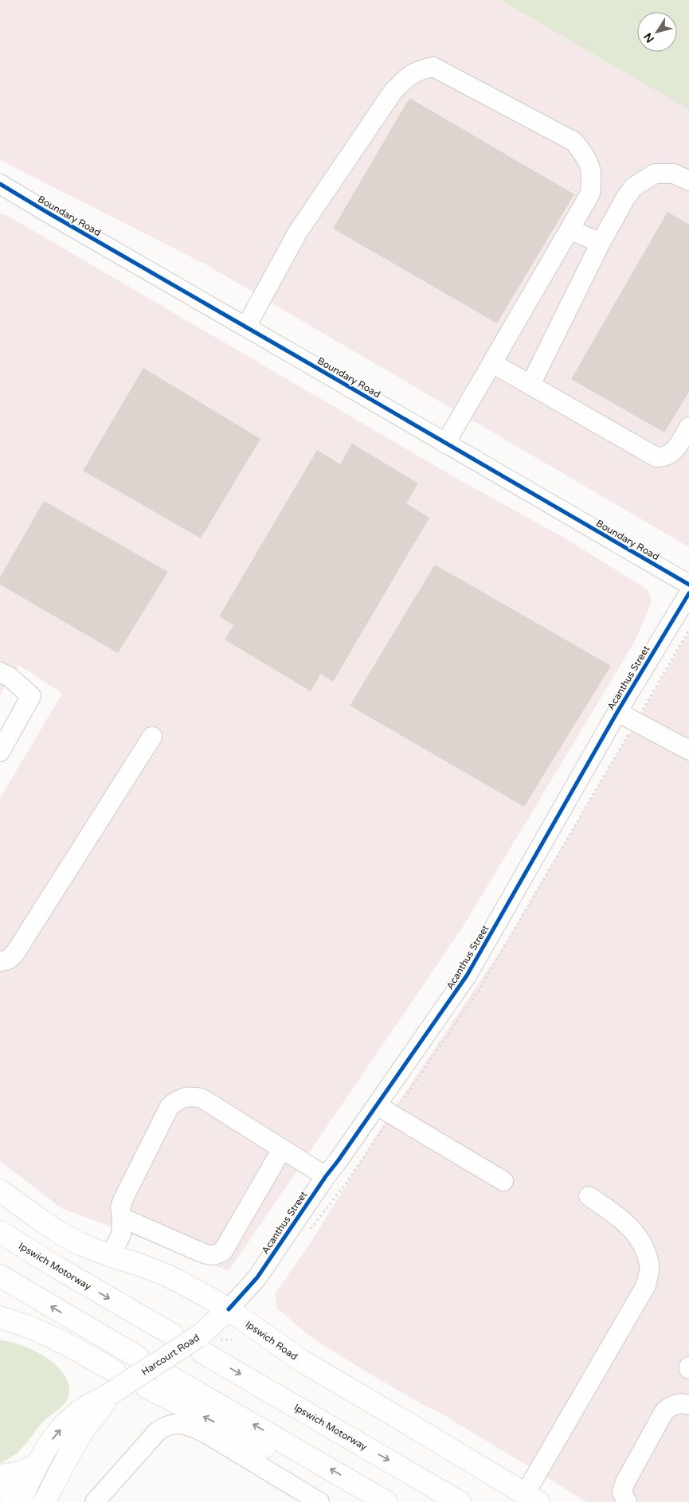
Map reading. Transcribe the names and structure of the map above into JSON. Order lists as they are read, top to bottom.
{
  "streets": {
    "main road": ["Ipswich Motorway", "Ipswich Road", "Harcourt Road"],
    "street": ["Boundary Road", "Acanthus Street"]
  },
  "crossings": [
    ["Acanthus Street", "Ipswich Road"],
    ["Acanthus Street", "Harcourt Road"],
    ["Ipswich Motorway", "Harcourt Road"],
    ["Ipswich Road", "Harcourt Road"]
  ],
  "north": "bottom left"
}
